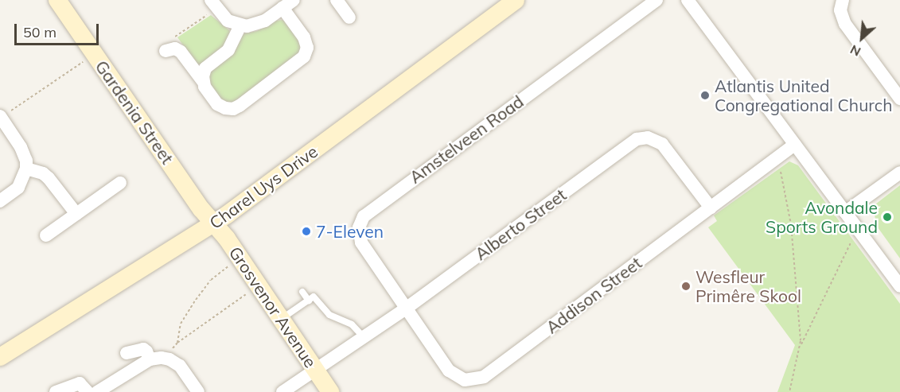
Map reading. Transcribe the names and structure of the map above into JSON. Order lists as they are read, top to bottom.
{
  "streets": {
    "main road": ["Gardenia Street", "Charel Uys Drive", "Grosvenor Avenue"],
    "street": ["Amstelveen Road", "Alberto Street", "Addison Street"]
  },
  "crossings": [
    ["Gardenia Street", "Charel Uys Drive"],
    ["Gardenia Street", "Grosvenor Avenue"],
    ["Amstelveen Road", "Alberto Street"],
    ["Amstelveen Road", "Addison Street"],
    ["Charel Uys Drive", "Grosvenor Avenue"],
    ["Alberto Street", "Addison Street"],
    ["Alberto Street", "Grosvenor Avenue"]
  ],
  "places": [
    "Atlantis United Congregational Church",
    "Avondale Sports Ground",
    "7-Eleven",
    "Wesfleur Primêre Skool"
  ],
  "scale_bar": "50 m",
  "north": "bottom left"
}
